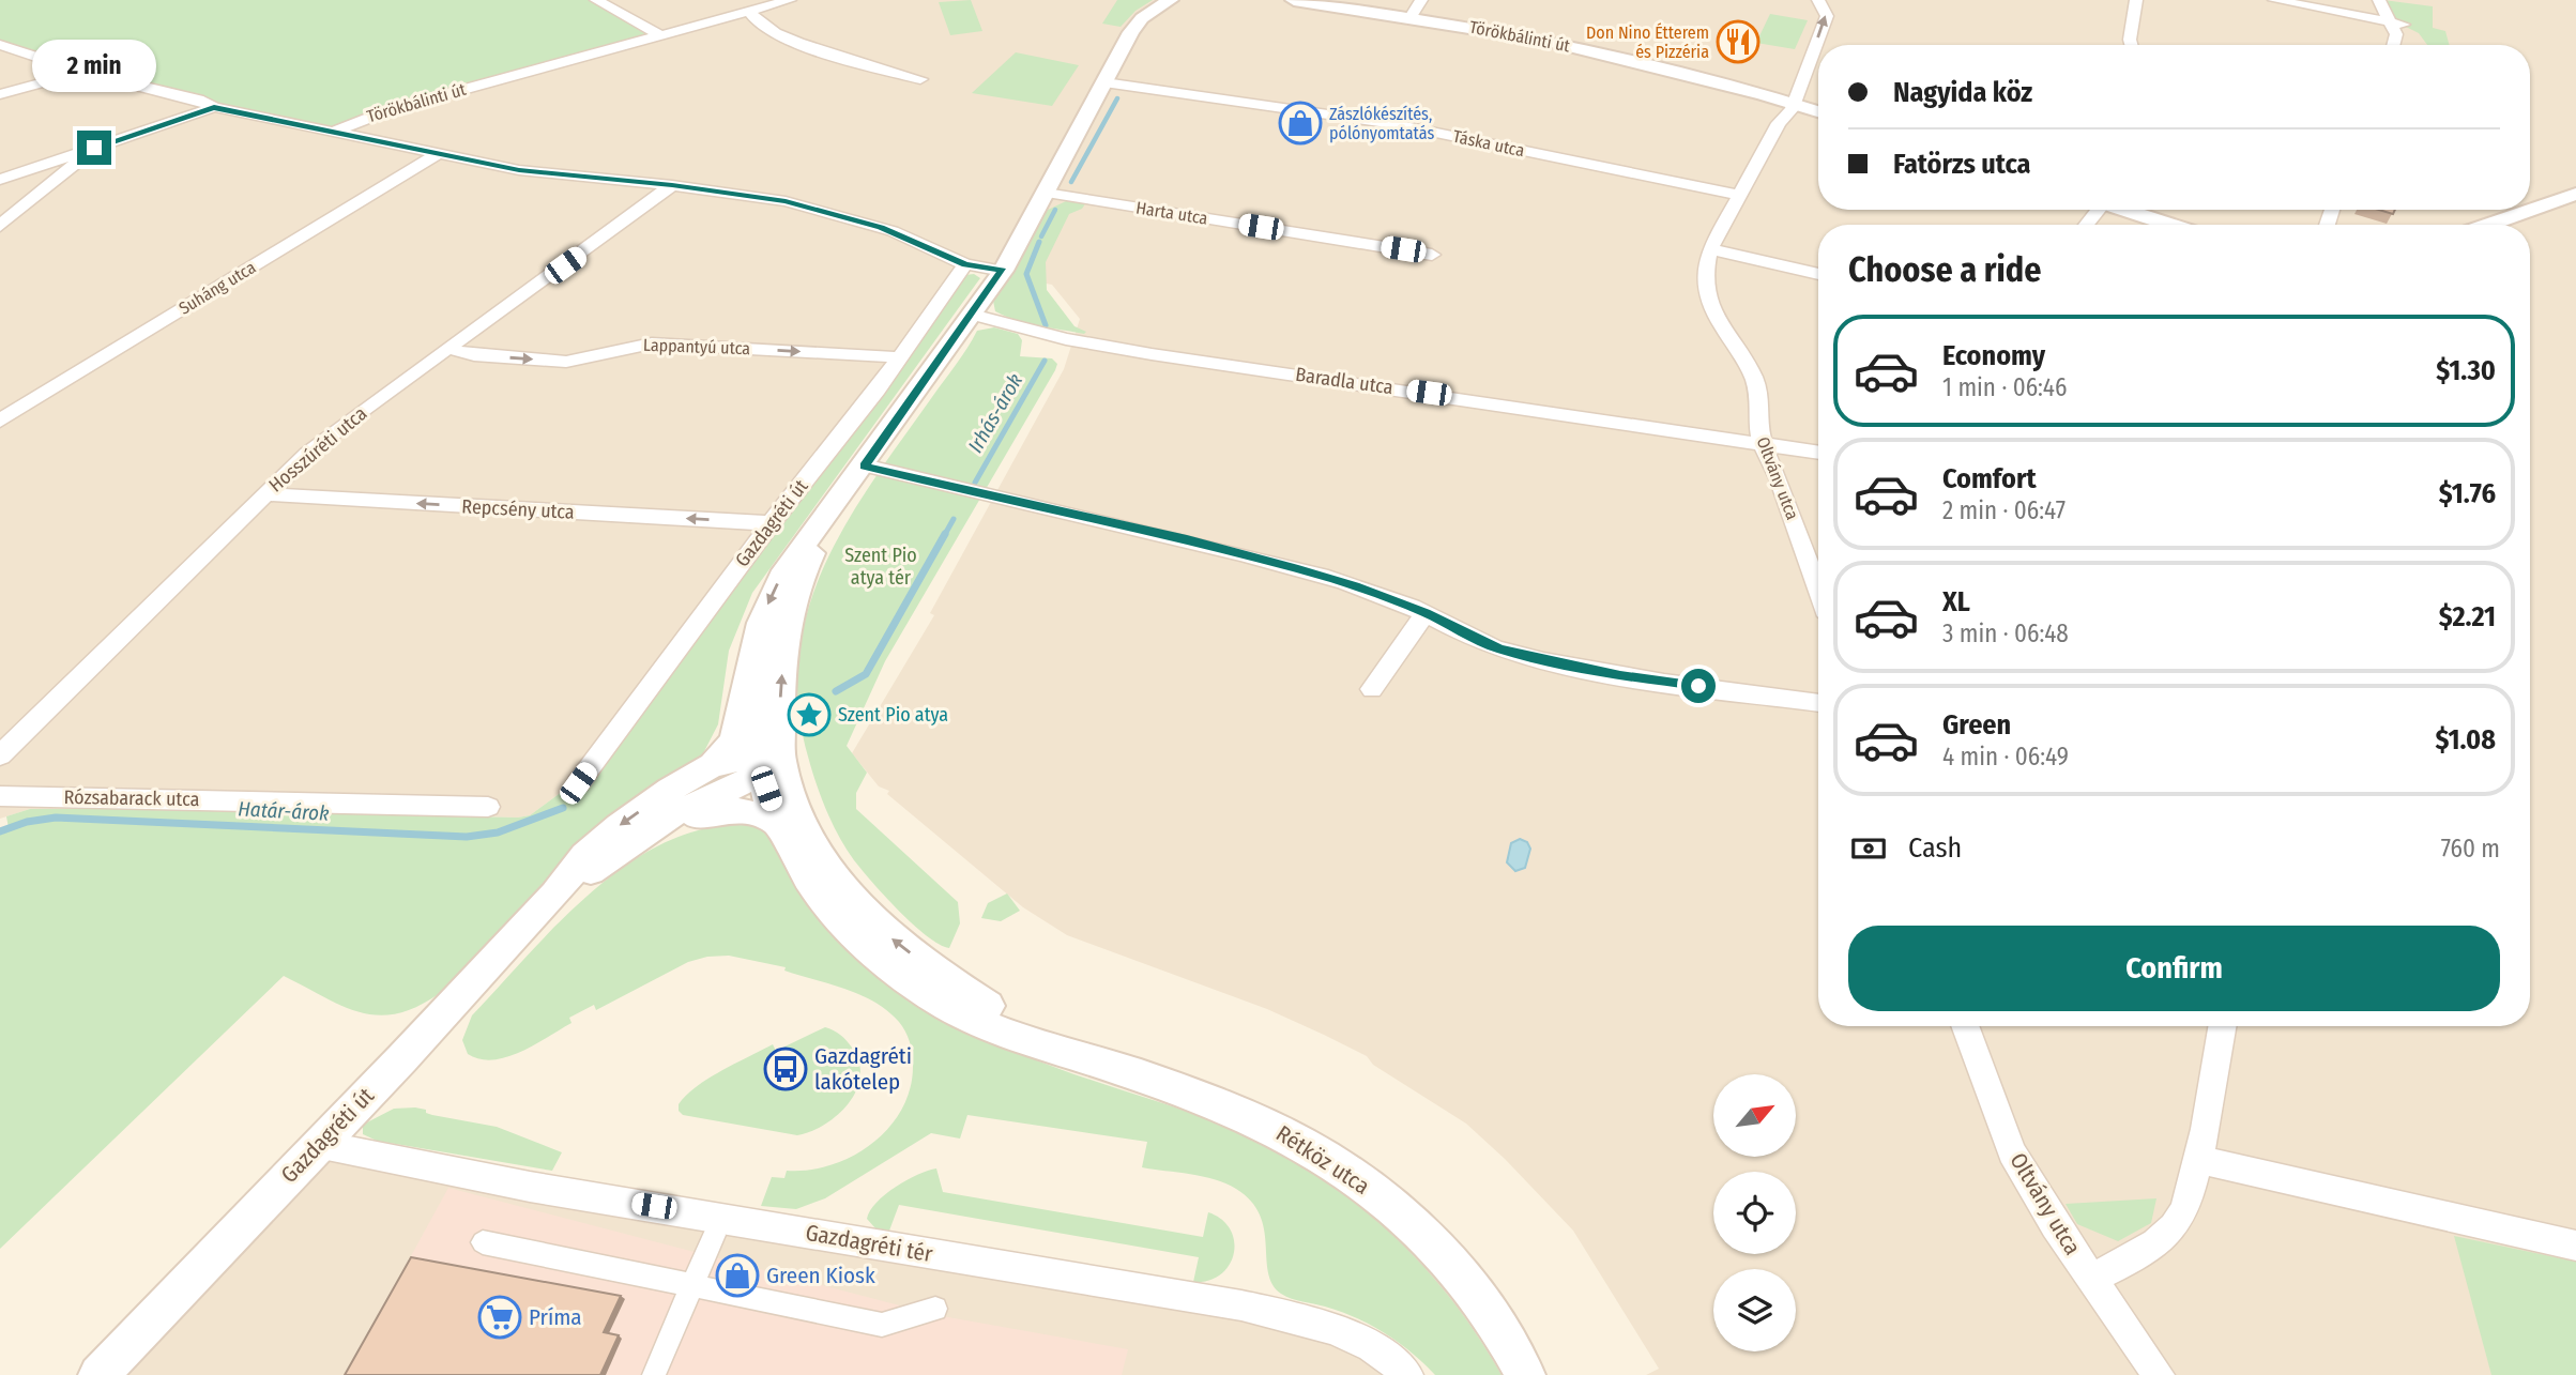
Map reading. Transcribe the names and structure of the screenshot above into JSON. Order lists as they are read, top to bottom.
{
  "streets": {
    "street": [
      "Törökbálinti út",
      "Táska utca",
      "Harta utca",
      "Suháng utca",
      "Lappantyú utca",
      "Baradla utca",
      "Hosszúréti utca",
      "Oltvány utca",
      "Repcsény utca",
      "Gazdagréti út",
      "Rózsabarack utca",
      "Rétköz utca",
      "Gazdagréti tér"
    ]
  },
  "crossings": [
    ["Törökbálinti út", "Oltvány utca"],
    ["Táska utca", "Oltvány utca"],
    ["Táska utca", "Gazdagréti út"],
    ["Harta utca", "Gazdagréti út"],
    ["Lappantyú utca", "Hosszúréti utca"],
    ["Lappantyú utca", "Gazdagréti út"],
    ["Baradla utca", "Oltvány utca"],
    ["Baradla utca", "Gazdagréti út"],
    ["Hosszúréti utca", "Repcsény utca"],
    ["Repcsény utca", "Gazdagréti út"],
    ["Gazdagréti út", "Rétköz utca"],
    ["Gazdagréti út", "Gazdagréti tér"]
  ],
  "one_way": ["Repcsény utca"],
  "water": ["Irhás-árok", "Határ-árok"],
  "parks": ["Szent Pio atya tér"],
  "places": {
    "restaurant": ["Don Nino Étterem és Pizzéria"],
    "shop": ["Zászlókészítés, pólónyomtatás", "Green Kiosk"],
    "place": ["Szent Pio atya"],
    "bus stop": ["Gazdagréti lakótelep"],
    "supermarket": ["Príma"]
  },
  "north": "top right",
  "page": {
    "bubble": "2 min",
    "banner": ["Nagyida köz", "Fatörzs utca"],
    "heading": "Choose a ride",
    "list": [
      {
        "name": "Economy",
        "note": "1 min · 06:46",
        "value": "$1.30"
      },
      {
        "name": "Comfort",
        "note": "2 min · 06:47",
        "value": "$1.76"
      },
      {
        "name": "XL",
        "note": "3 min · 06:48",
        "value": "$2.21"
      },
      {
        "name": "Green",
        "note": "4 min · 06:49",
        "value": "$1.08"
      }
    ],
    "pay": ["Cash", "760 m"],
    "buttons": "Confirm"
  }
}
